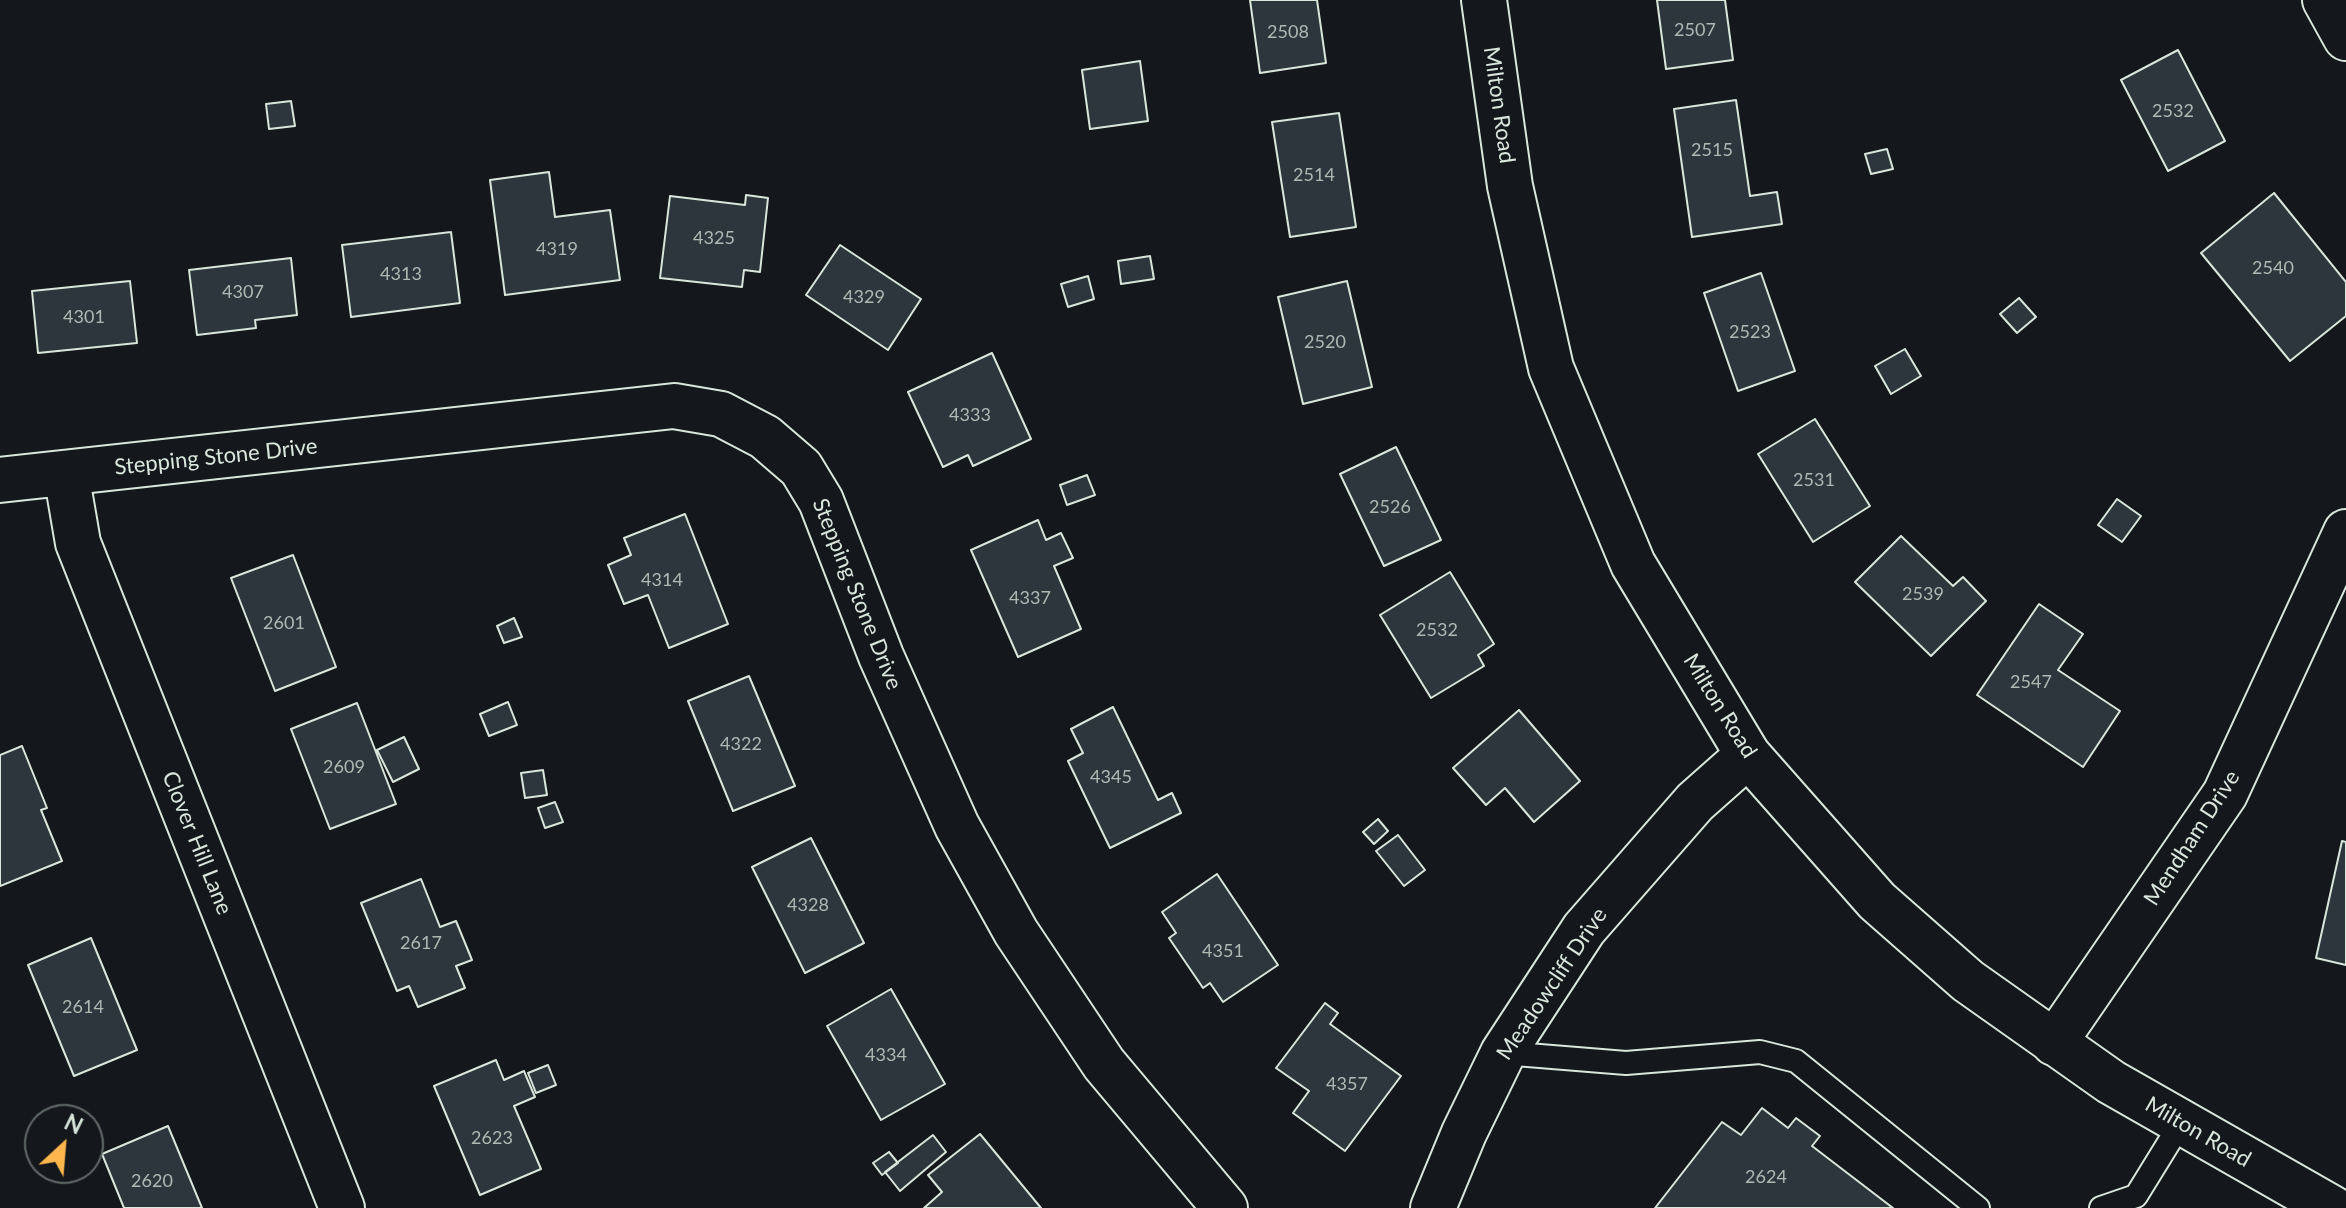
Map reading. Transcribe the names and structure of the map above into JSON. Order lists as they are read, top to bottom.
{
  "streets": {
    "street": [
      "Milton Road",
      "Stepping Stone Drive",
      "Mendham Drive",
      "Clover Hill Lane",
      "Meadowcliff Drive"
    ]
  },
  "crossings": [
    ["Milton Road", "Mendham Drive"],
    ["Milton Road", "Meadowcliff Drive"],
    ["Stepping Stone Drive", "Clover Hill Lane"]
  ],
  "house_numbers": [
    "2507",
    "2508",
    "2532",
    "2515",
    "2514",
    "4325",
    "4319",
    "2540",
    "4313",
    "4307",
    "4329",
    "4301",
    "2523",
    "2520",
    "4333",
    "2531",
    "2526",
    "4314",
    "2539",
    "4337",
    "2601",
    "2532",
    "2547",
    "4322",
    "2609",
    "4345",
    "4328",
    "2617",
    "4351",
    "2614",
    "4334",
    "4357",
    "2623",
    "2624",
    "2620"
  ],
  "north": "top right"
}
